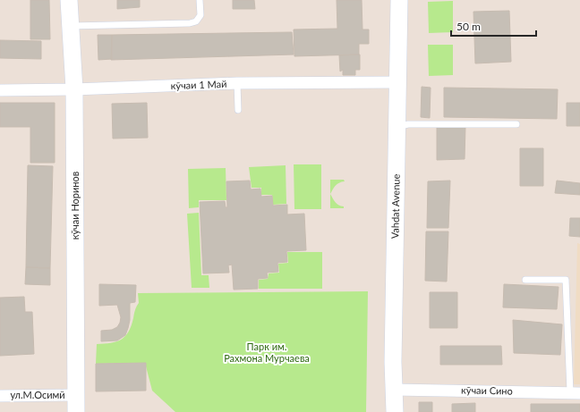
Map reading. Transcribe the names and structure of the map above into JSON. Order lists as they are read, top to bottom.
{
  "streets": {
    "street": [
      "кӯчаи 1 Май",
      "кӯчаи Норинов",
      "Vahdat Avenue",
      "кӯчаи Сино",
      "ул.М.Осимй"
    ]
  },
  "crossings": [
    ["кӯчаи 1 Май", "кӯчаи Норинов"],
    ["кӯчаи 1 Май", "Vahdat Avenue"],
    ["кӯчаи Норинов", "ул.М.Осимй"],
    ["Vahdat Avenue", "кӯчаи Сино"]
  ],
  "parks": ["Парк им. Рахмона Мурчаева"],
  "scale_bar": "50 m"
}
